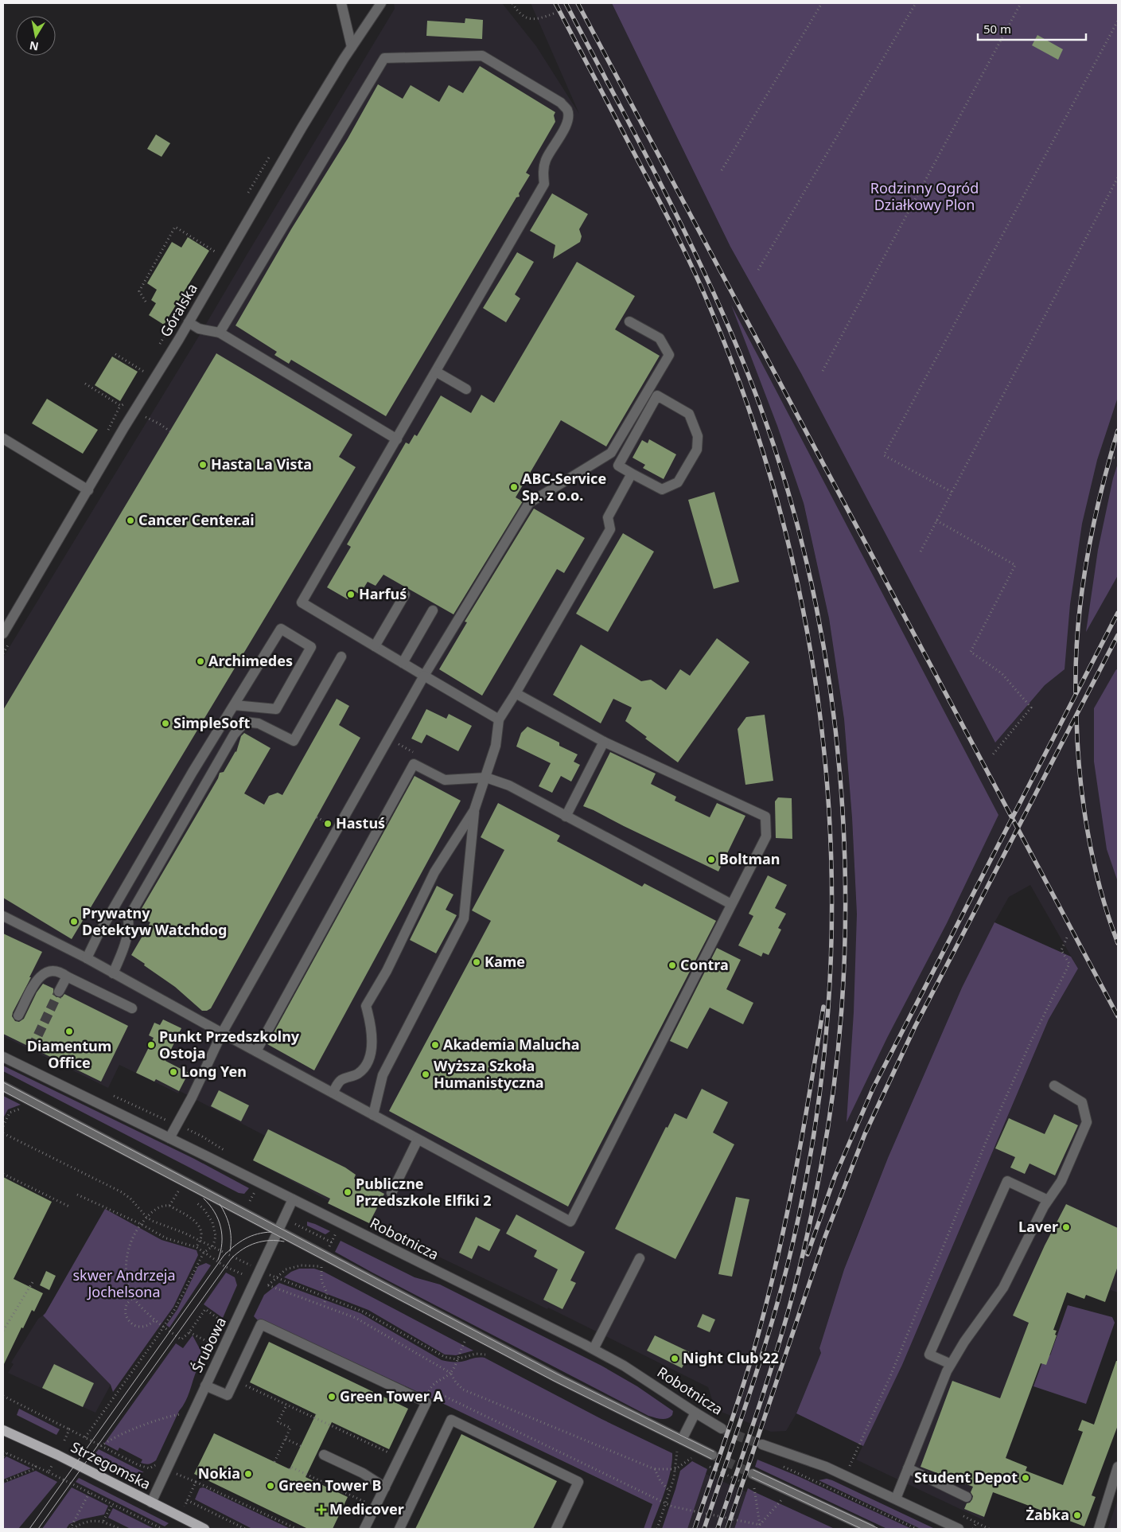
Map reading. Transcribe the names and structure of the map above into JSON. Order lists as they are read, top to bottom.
{
  "streets": {
    "main road": ["Strzegomska"],
    "street": ["Góralska", "Robotnicza", "Śrubowa"]
  },
  "crossings": [
    ["Robotnicza", "Śrubowa"],
    ["Śrubowa", "Strzegomska"]
  ],
  "parks": ["Rodzinny Ogród Działkowy Plon", "skwer Andrzeja Jochelsona"],
  "places": {
    "other": [
      "Hasta La Vista",
      "ABC-Service Sp. z o.o.",
      "Cancer Center.ai",
      "Harfuś",
      "Archimedes",
      "SimpleSoft",
      "Hastuś",
      "Boltman",
      "Prywatny Detektyw Watchdog",
      "Kame",
      "Contra",
      "Diamentum Office",
      "Punkt Przedszkolny Ostoja",
      "Akademia Malucha",
      "Long Yen",
      "Wyższa Szkoła Humanistyczna",
      "Publiczne Przedszkole Elfiki 2",
      "Laver",
      "Night Club 22",
      "Green Tower A",
      "Nokia",
      "Student Depot",
      "Green Tower B",
      "Żabka"
    ],
    "health": ["Medicover"]
  },
  "scale_bar": "50 m",
  "north": "bottom"
}
